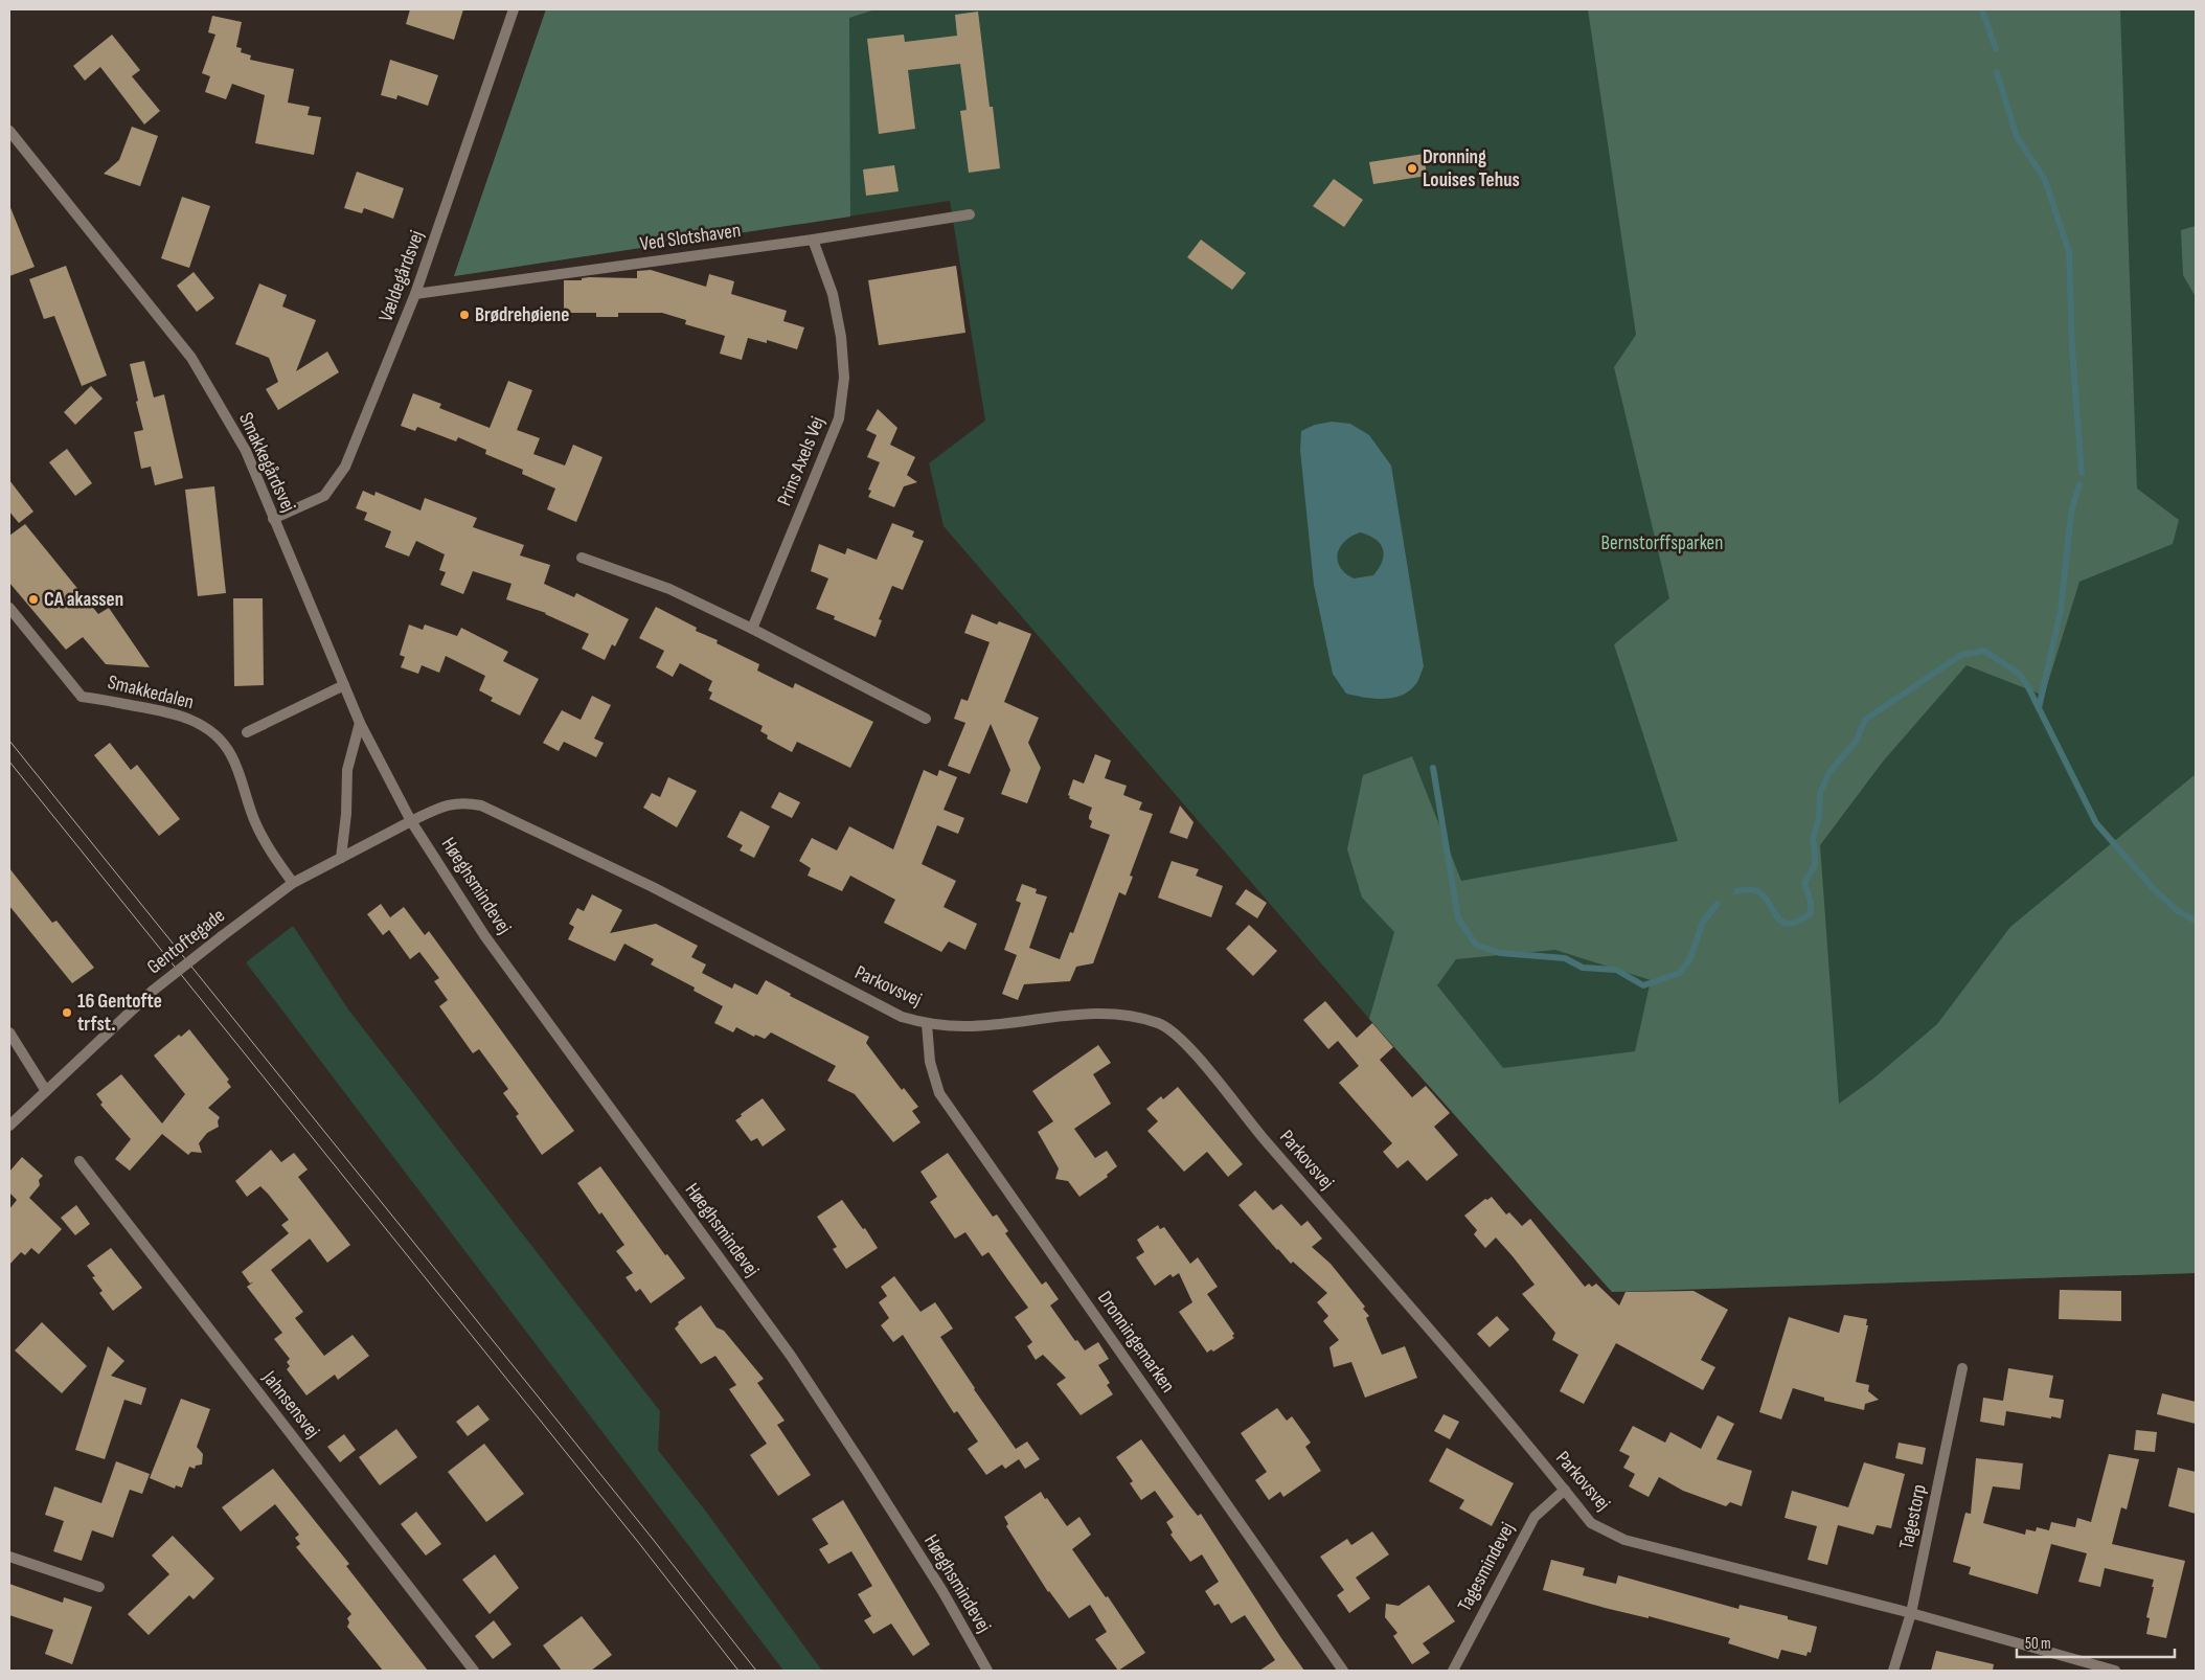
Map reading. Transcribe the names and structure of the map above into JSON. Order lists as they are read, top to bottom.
{
  "streets": {
    "street": [
      "Ved Slotshaven",
      "Vældegårdsvej",
      "Prins Axels Vej",
      "Smakkegårdsvej",
      "Smakkedalen",
      "Høeghsmindevej",
      "Gentoftegade",
      "Parkovsvej",
      "Dronningemarken",
      "Jahnsensvej",
      "Tagestorp",
      "Tagesmindevej"
    ]
  },
  "crossings": [
    ["Ved Slotshaven", "Vældegårdsvej"],
    ["Ved Slotshaven", "Prins Axels Vej"],
    ["Vældegårdsvej", "Smakkegårdsvej"],
    ["Smakkegårdsvej", "Høeghsmindevej"],
    ["Smakkegårdsvej", "Gentoftegade"],
    ["Smakkegårdsvej", "Parkovsvej"],
    ["Smakkedalen", "Gentoftegade"],
    ["Høeghsmindevej", "Gentoftegade"],
    ["Høeghsmindevej", "Parkovsvej"],
    ["Gentoftegade", "Parkovsvej"],
    ["Parkovsvej", "Dronningemarken"],
    ["Parkovsvej", "Tagestorp"],
    ["Parkovsvej", "Tagesmindevej"]
  ],
  "parks": ["Bernstorffsparken"],
  "places": [
    "Dronning Louises Tehus",
    "Brødrehøiene",
    "CA akassen",
    "16 Gentofte trfst."
  ],
  "scale_bar": "50 m"
}
